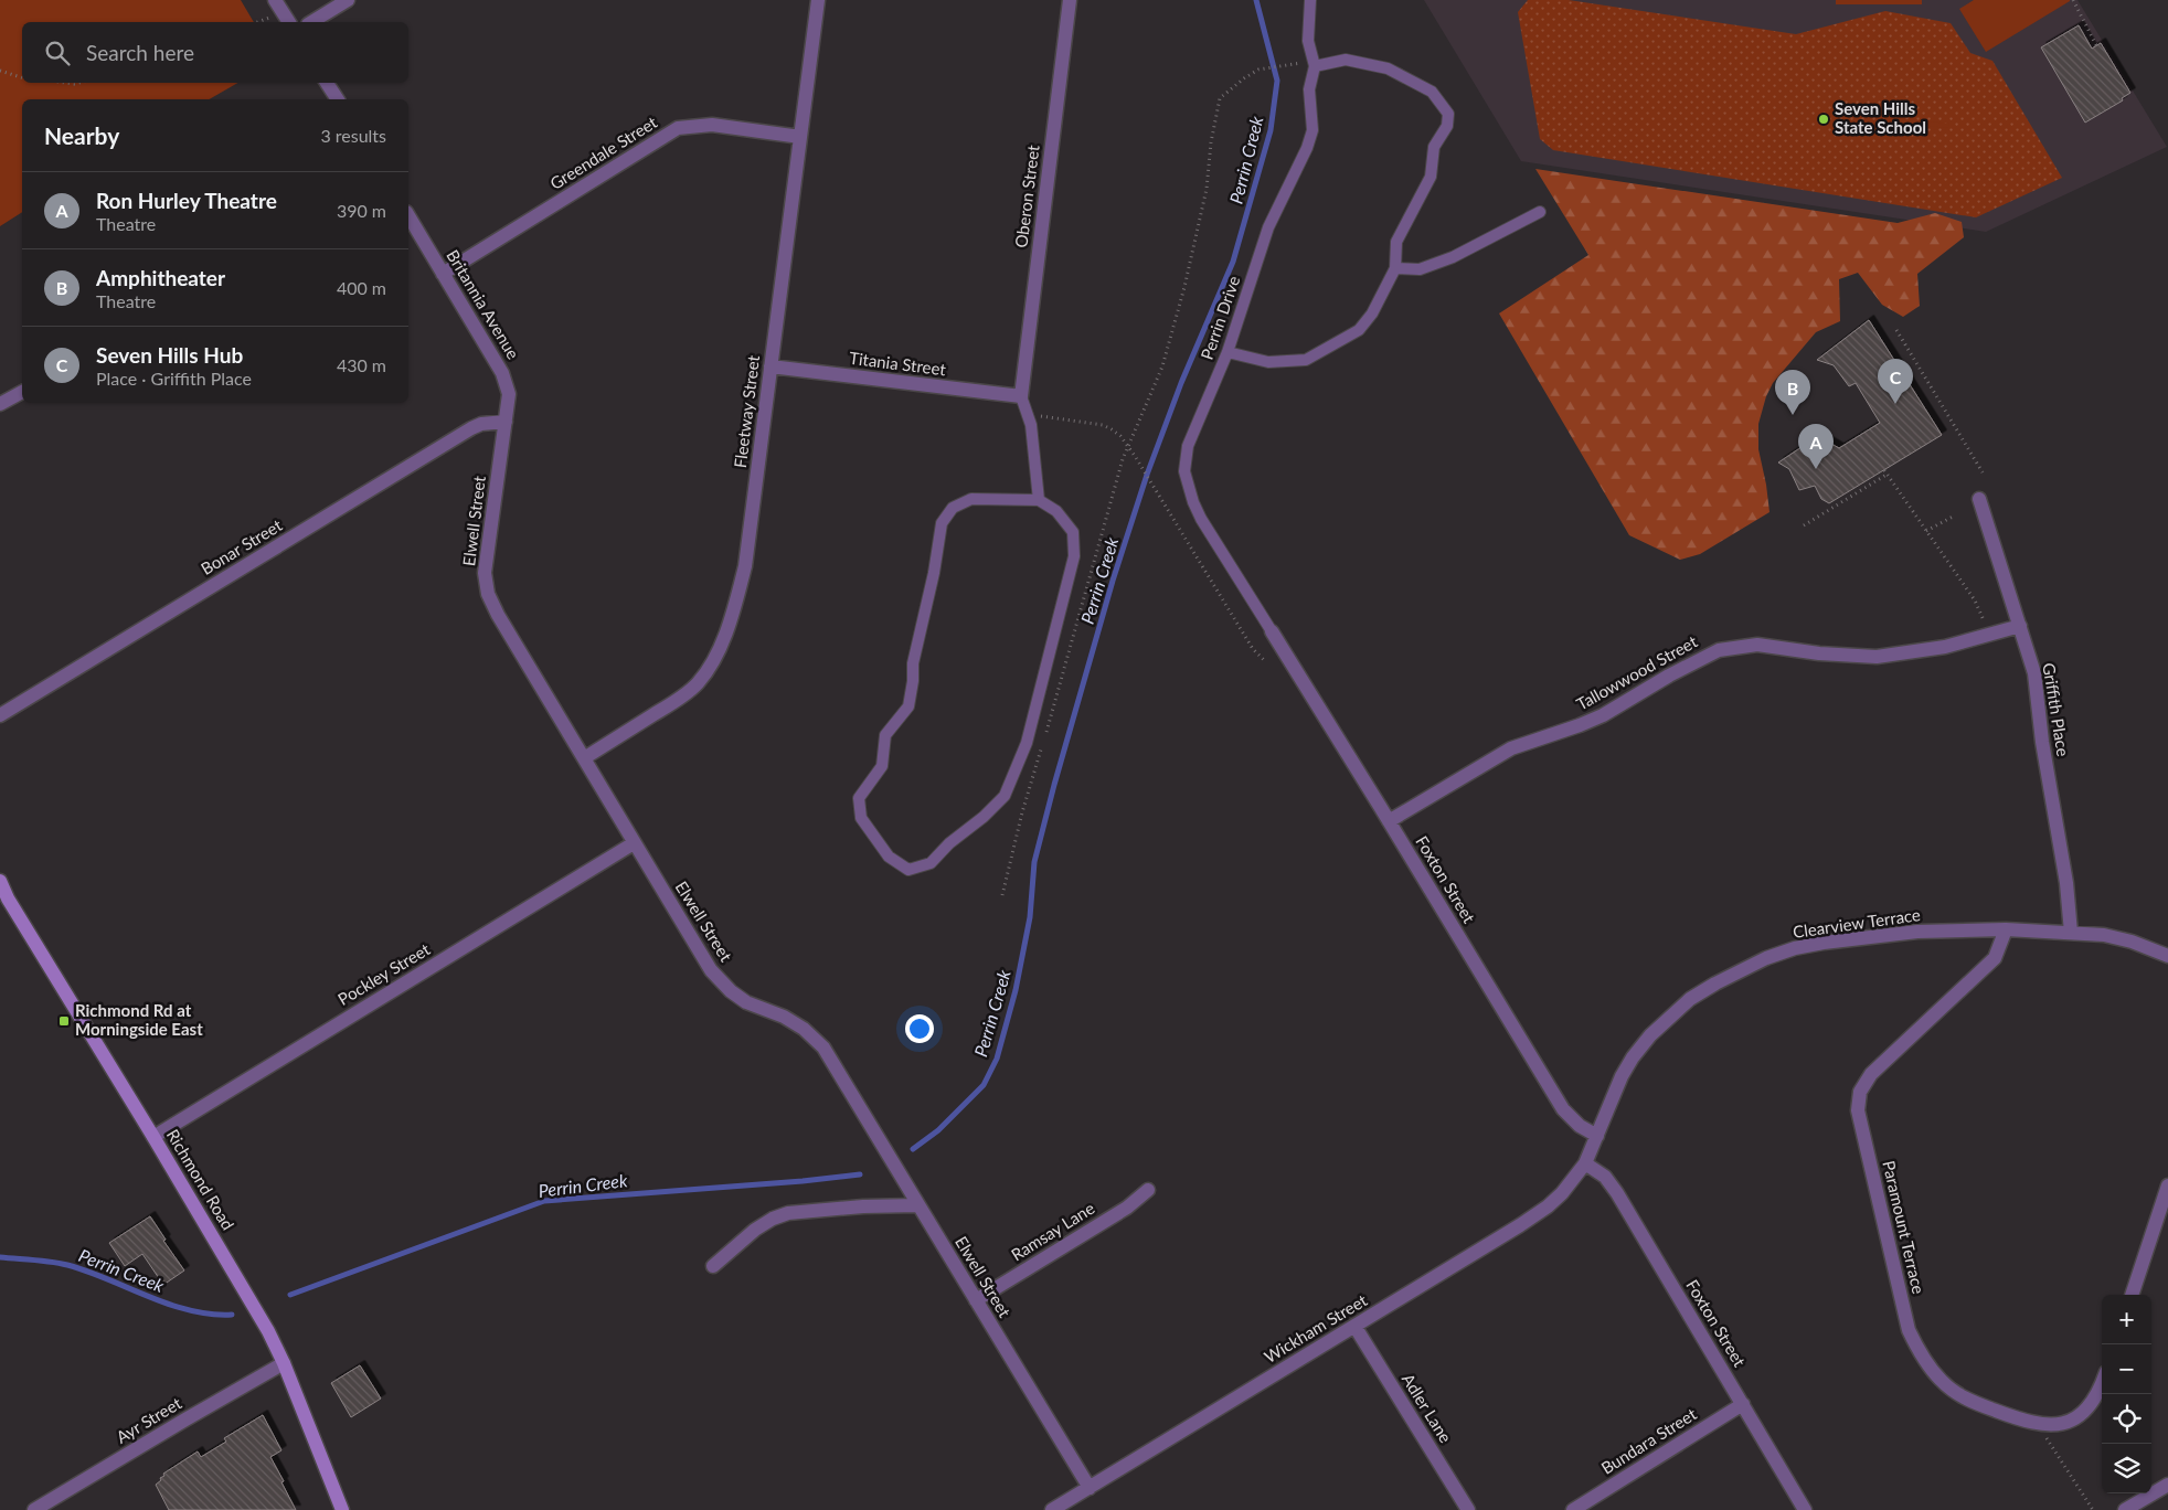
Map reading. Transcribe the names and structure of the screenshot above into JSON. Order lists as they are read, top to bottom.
{
  "streets": {
    "main road": ["Richmond Road"],
    "street": [
      "Greendale Street",
      "Oberon Street",
      "Britannia Avenue",
      "Titania Street",
      "Fleetway Street",
      "Elwell Street",
      "Bonar Street",
      "Tallowwood Street",
      "Griffith Place",
      "Foxton Street",
      "Clearview Terrace",
      "Pockley Street",
      "Paramount Terrace",
      "Ramsay Lane",
      "Wickham Street",
      "Adler Lane",
      "Ayr Street",
      "Bundara Street"
    ],
    "lane": ["Perrin Drive"]
  },
  "crossings": [
    ["Greendale Street", "Britannia Avenue"],
    ["Greendale Street", "Fleetway Street"],
    ["Oberon Street", "Titania Street"],
    ["Britannia Avenue", "Elwell Street"],
    ["Britannia Avenue", "Bonar Street"],
    ["Perrin Drive", "Foxton Street"],
    ["Titania Street", "Fleetway Street"],
    ["Fleetway Street", "Elwell Street"],
    ["Elwell Street", "Bonar Street"],
    ["Elwell Street", "Pockley Street"],
    ["Elwell Street", "Ramsay Lane"],
    ["Elwell Street", "Wickham Street"],
    ["Tallowwood Street", "Griffith Place"],
    ["Tallowwood Street", "Foxton Street"],
    ["Griffith Place", "Clearview Terrace"],
    ["Foxton Street", "Clearview Terrace"],
    ["Foxton Street", "Wickham Street"],
    ["Foxton Street", "Bundara Street"],
    ["Clearview Terrace", "Paramount Terrace"],
    ["Clearview Terrace", "Wickham Street"],
    ["Pockley Street", "Richmond Road"],
    ["Richmond Road", "Ayr Street"],
    ["Wickham Street", "Adler Lane"]
  ],
  "water": ["Perrin Creek"],
  "places": {
    "other": ["Seven Hills State School"],
    "transit": ["Richmond Rd at Morningside East"]
  },
  "page": {
    "search": "Search here",
    "heading": ["Nearby", "3 results"],
    "list": [
      {
        "mark": "A",
        "name": "Ron Hurley Theatre",
        "note": "Theatre",
        "value": "390 m"
      },
      {
        "mark": "B",
        "name": "Amphitheater",
        "note": "Theatre",
        "value": "400 m"
      },
      {
        "mark": "C",
        "name": "Seven Hills Hub",
        "note": "Place · Griffith Place",
        "value": "430 m"
      }
    ],
    "pins": ["C", "B", "A"],
    "map_buttons": ["+", "−"]
  }
}
